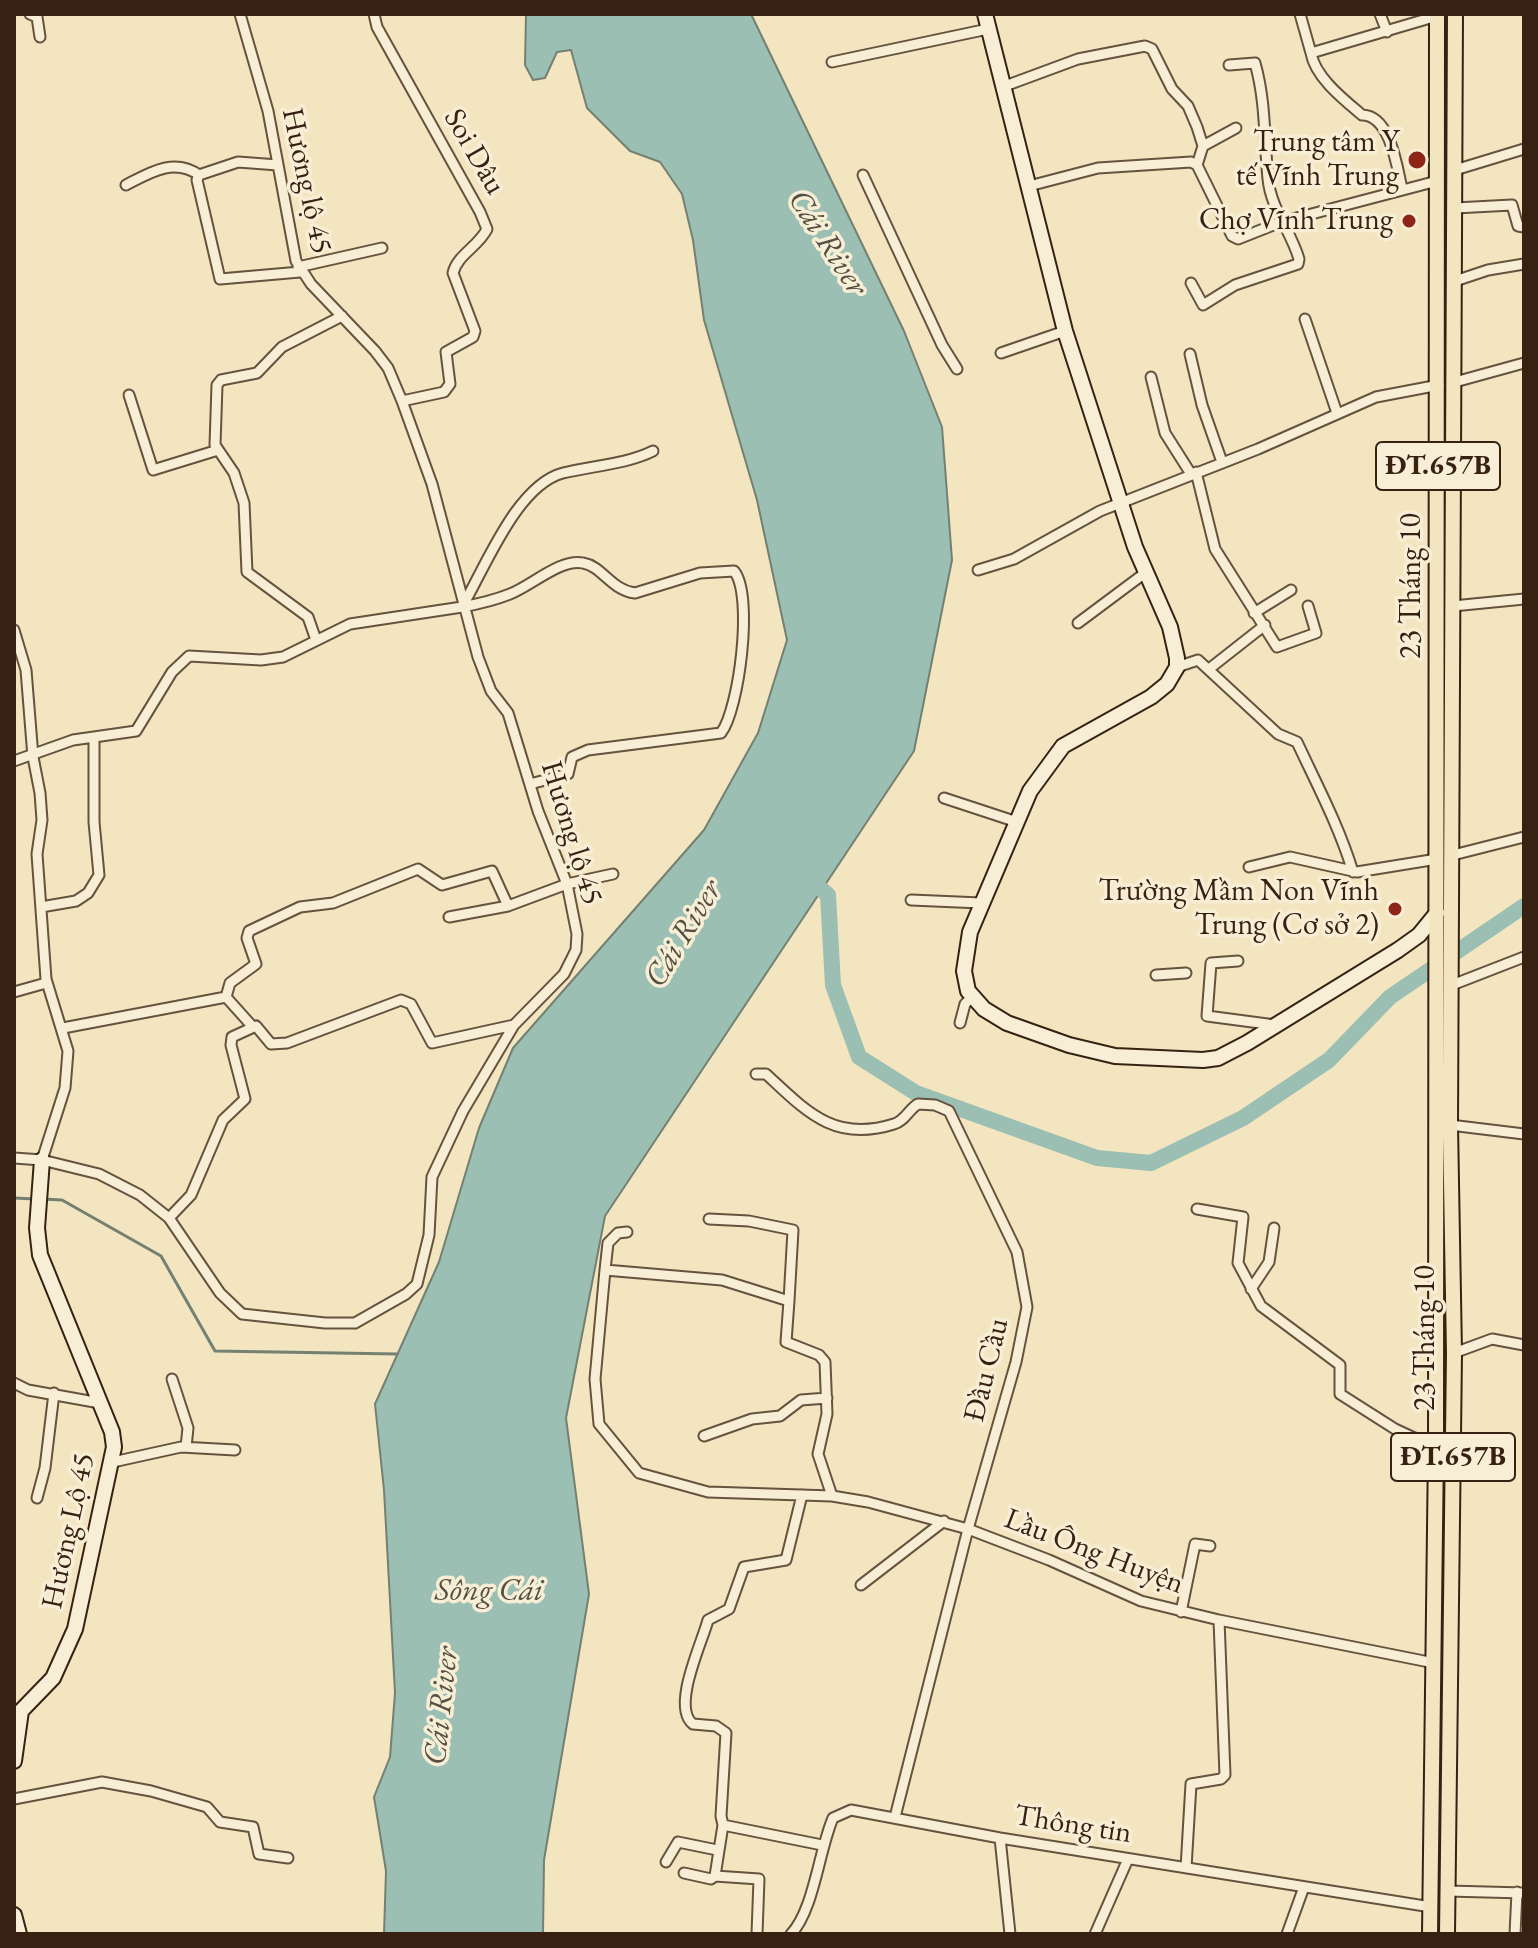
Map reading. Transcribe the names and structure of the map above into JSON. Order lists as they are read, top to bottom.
{
  "streets": {
    "main road": ["ĐT.657B", "23 Tháng 10"],
    "street": [
      "Soi Dâu",
      "Hương lộ 45",
      "Đầu Cầu",
      "Hương Lộ 45",
      "Lầu Ông Huyện",
      "Thông tin"
    ]
  },
  "crossings": [
    ["Soi Dâu", "Hương lộ 45"],
    ["Hương lộ 45", "Hương Lộ 45"],
    ["23 Tháng 10", "Lầu Ông Huyện"],
    ["23 Tháng 10", "Thông tin"],
    ["Đầu Cầu", "Lầu Ông Huyện"],
    ["Đầu Cầu", "Thông tin"]
  ],
  "water": ["Cái River", "Sông Cái"],
  "places": ["Trung tâm Y tế Vĩnh Trung", "Chợ Vĩnh Trung", "Trường Mầm Non Vĩnh Trung (Cơ sở 2)"]
}
